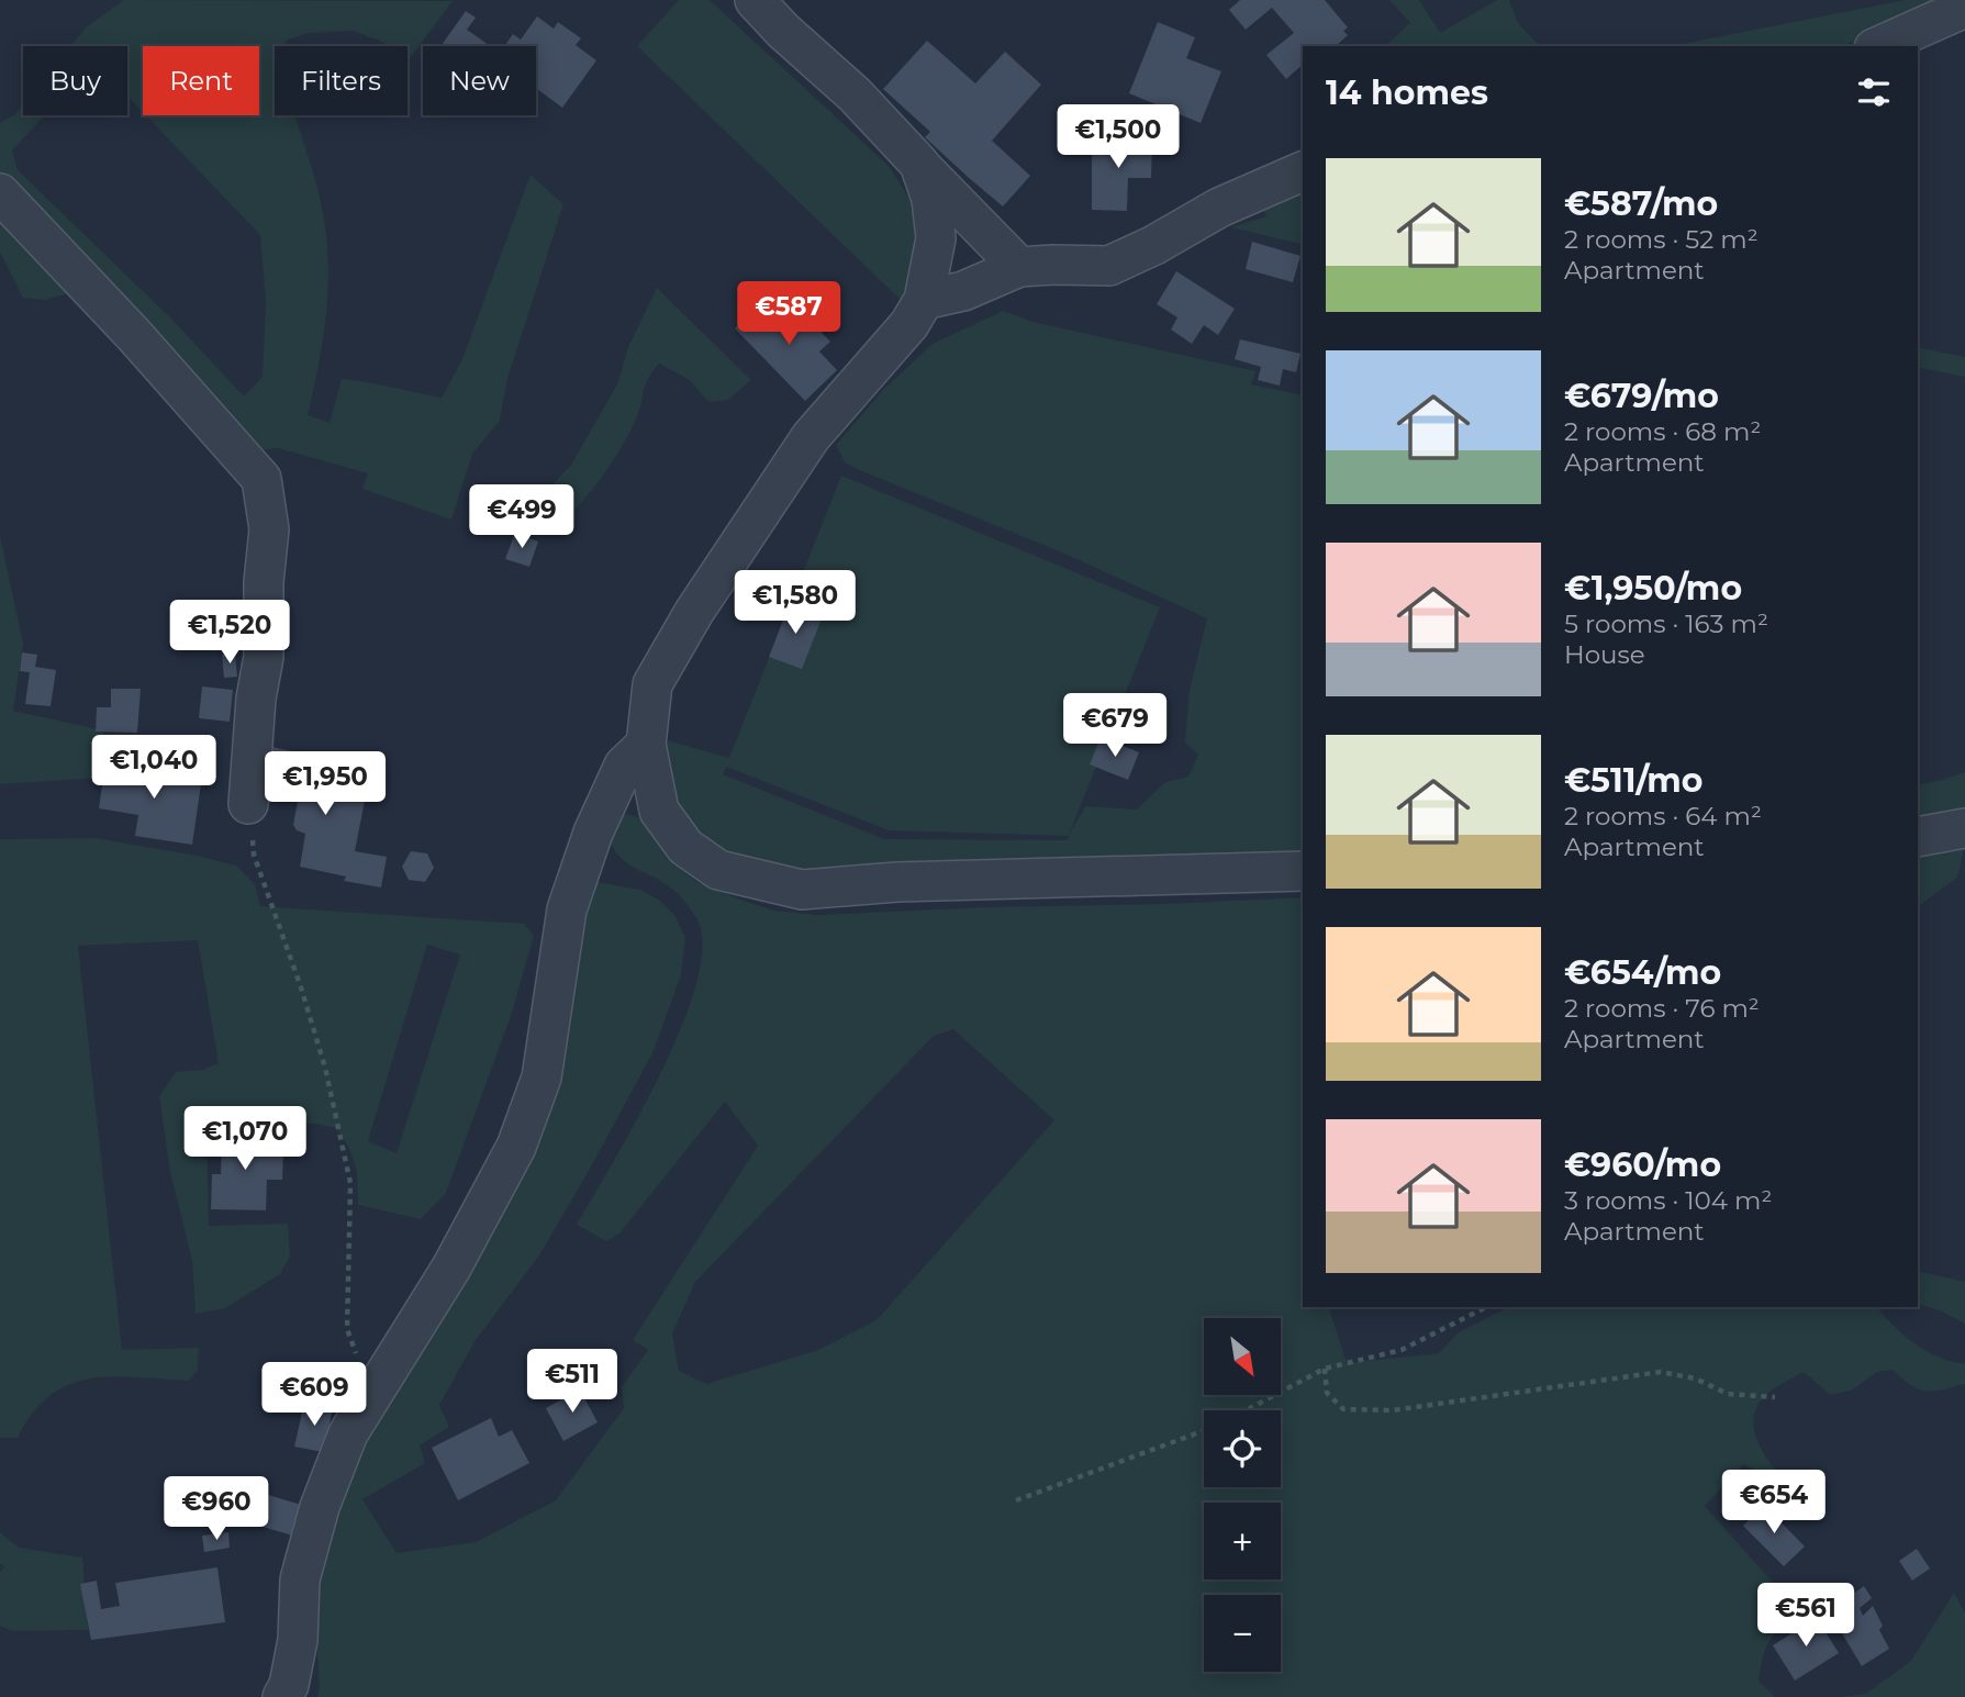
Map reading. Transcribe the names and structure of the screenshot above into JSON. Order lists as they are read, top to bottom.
{
  "north": "bottom right",
  "page": {
    "chip": [
      "Buy",
      "Rent",
      "Filters",
      "New"
    ],
    "heading": "14 homes",
    "price": [
      "€1,500",
      "€587",
      "€499",
      "€1,580",
      "€1,520",
      "€679",
      "€1,040",
      "€1,950",
      "€1,070",
      "€511",
      "€609",
      "€654",
      "€960",
      "€561"
    ],
    "list": [
      {
        "name": "€587/mo",
        "note": "2 rooms · 52 m² · Apartment"
      },
      {
        "name": "€679/mo",
        "note": "2 rooms · 68 m² · Apartment"
      },
      {
        "name": "€1,950/mo",
        "note": "5 rooms · 163 m² · House"
      },
      {
        "name": "€511/mo",
        "note": "2 rooms · 64 m² · Apartment"
      },
      {
        "name": "€654/mo",
        "note": "2 rooms · 76 m² · Apartment"
      },
      {
        "name": "€960/mo",
        "note": "3 rooms · 104 m² · Apartment"
      }
    ],
    "map_buttons": ["+", "−"]
  }
}
